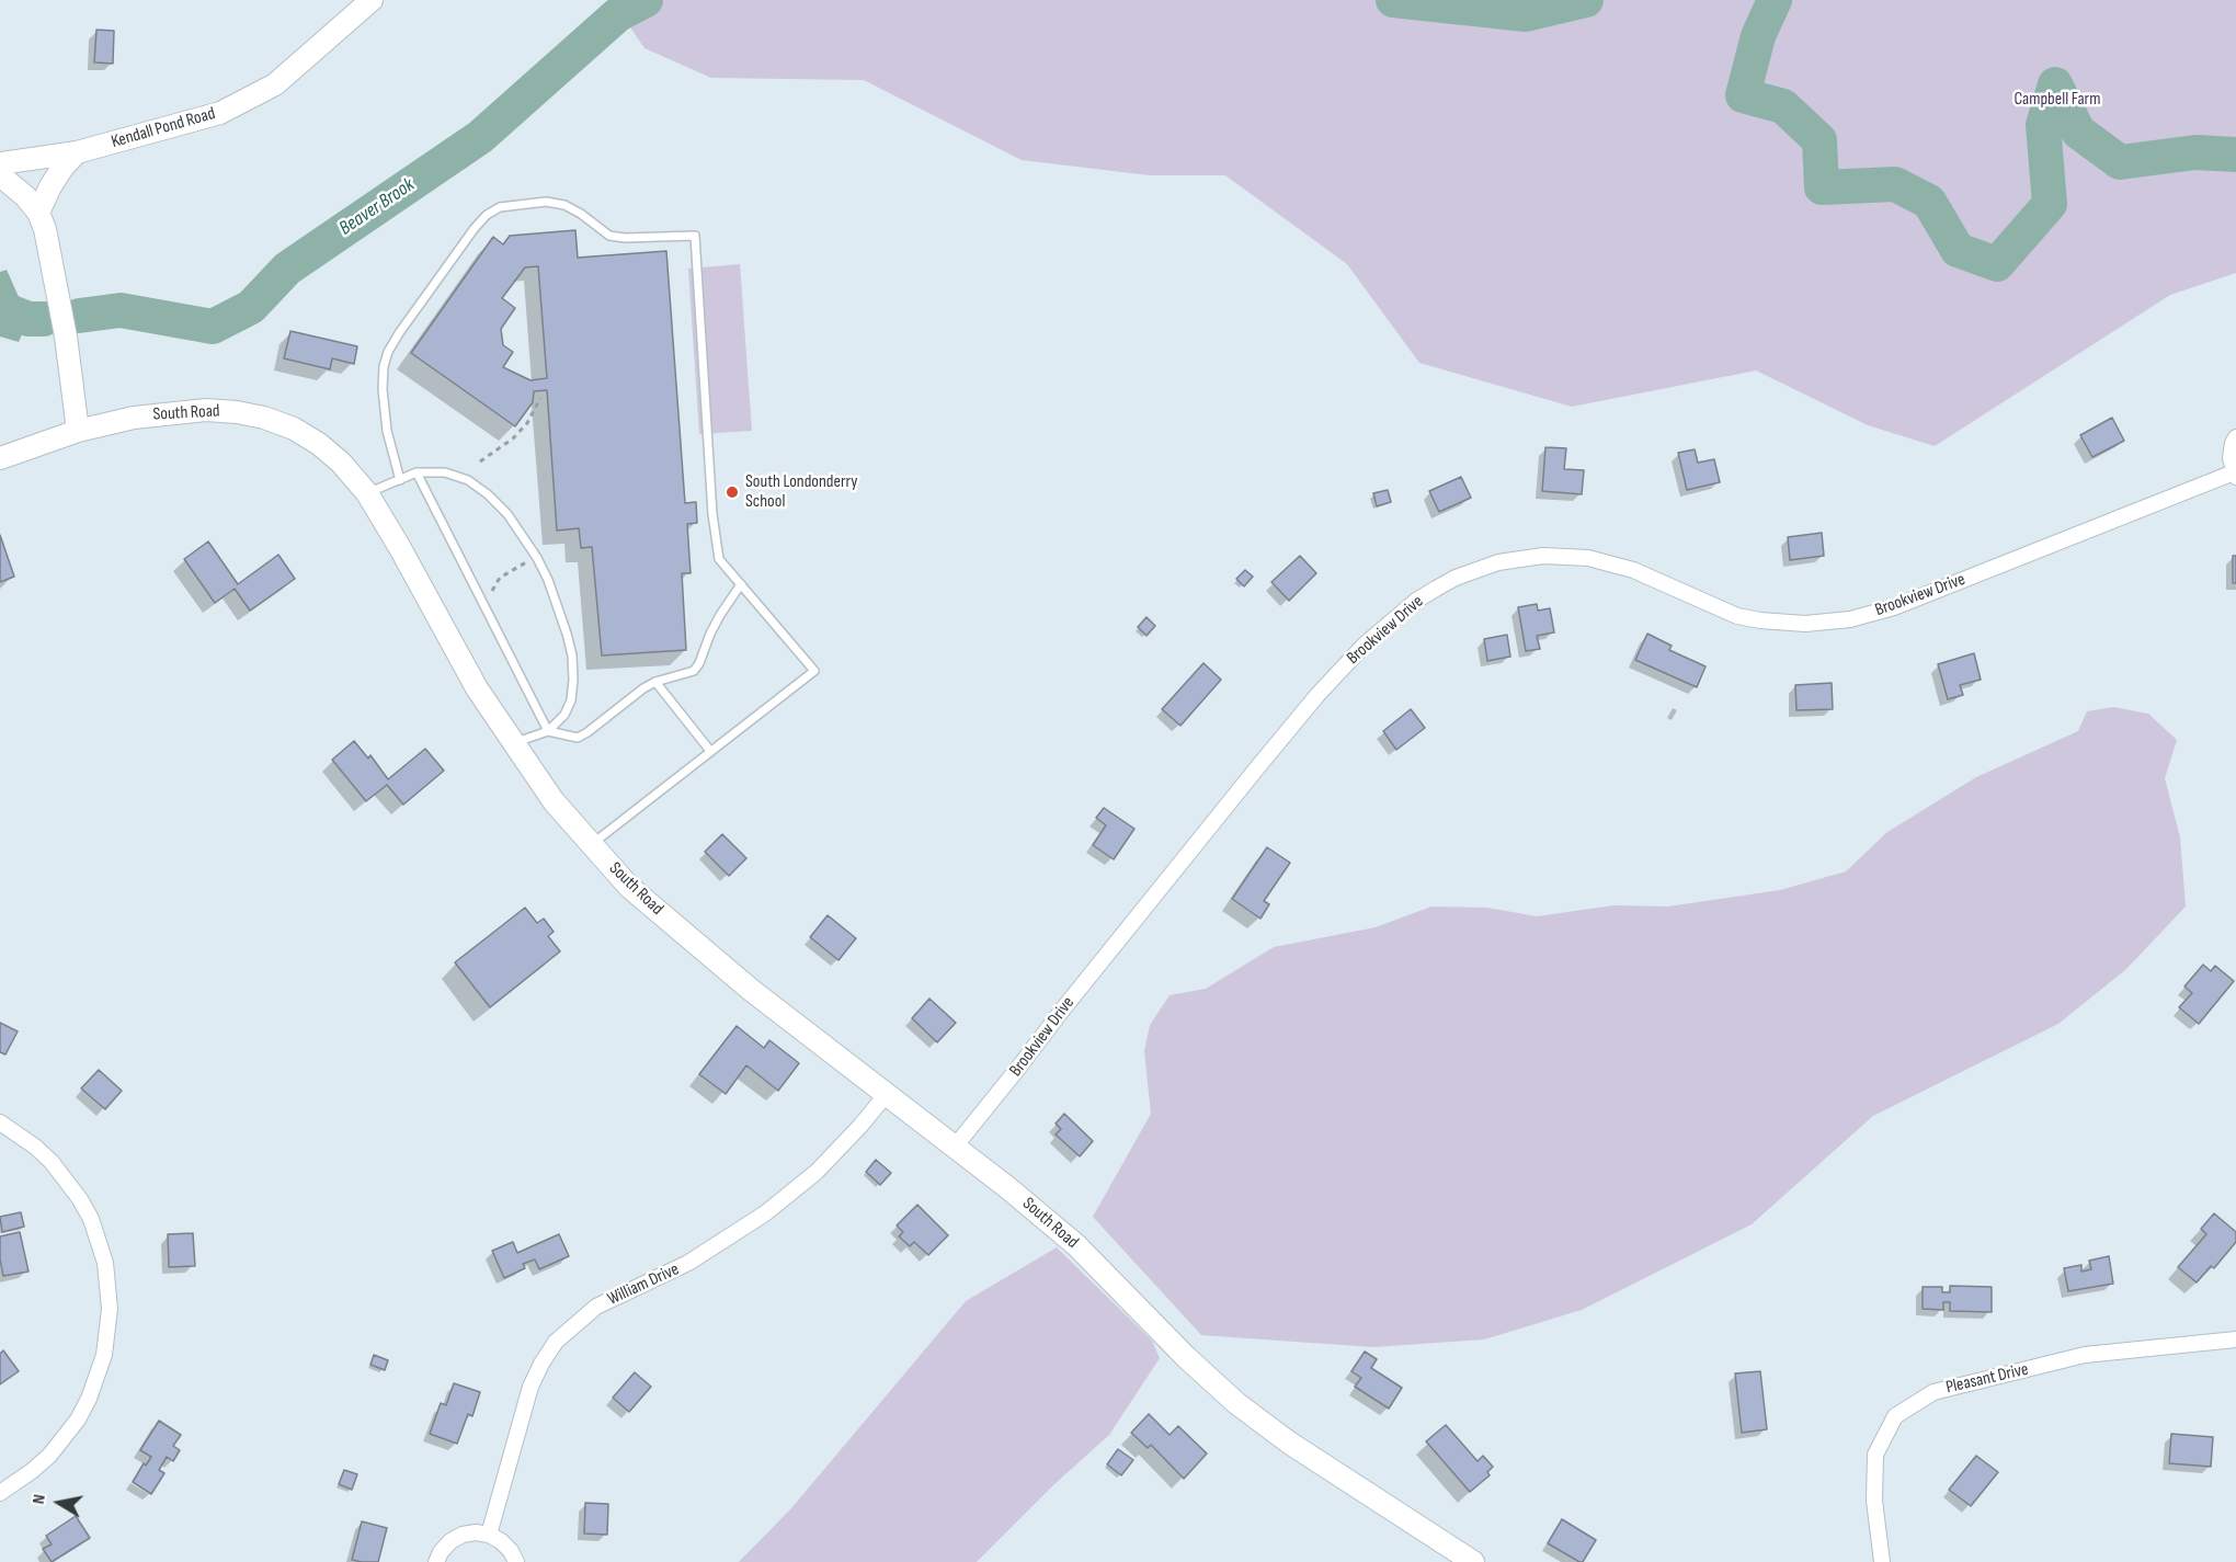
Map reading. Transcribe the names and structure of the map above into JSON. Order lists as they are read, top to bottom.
{
  "streets": {
    "street": [
      "Kendall Pond Road",
      "South Road",
      "Brookview Drive",
      "William Drive",
      "Pleasant Drive"
    ]
  },
  "crossings": [
    ["South Road", "Brookview Drive"],
    ["South Road", "William Drive"]
  ],
  "water": ["Beaver Brook"],
  "parks": ["Campbell Farm"],
  "places": ["South Londonderry School"],
  "north": "left"
}
